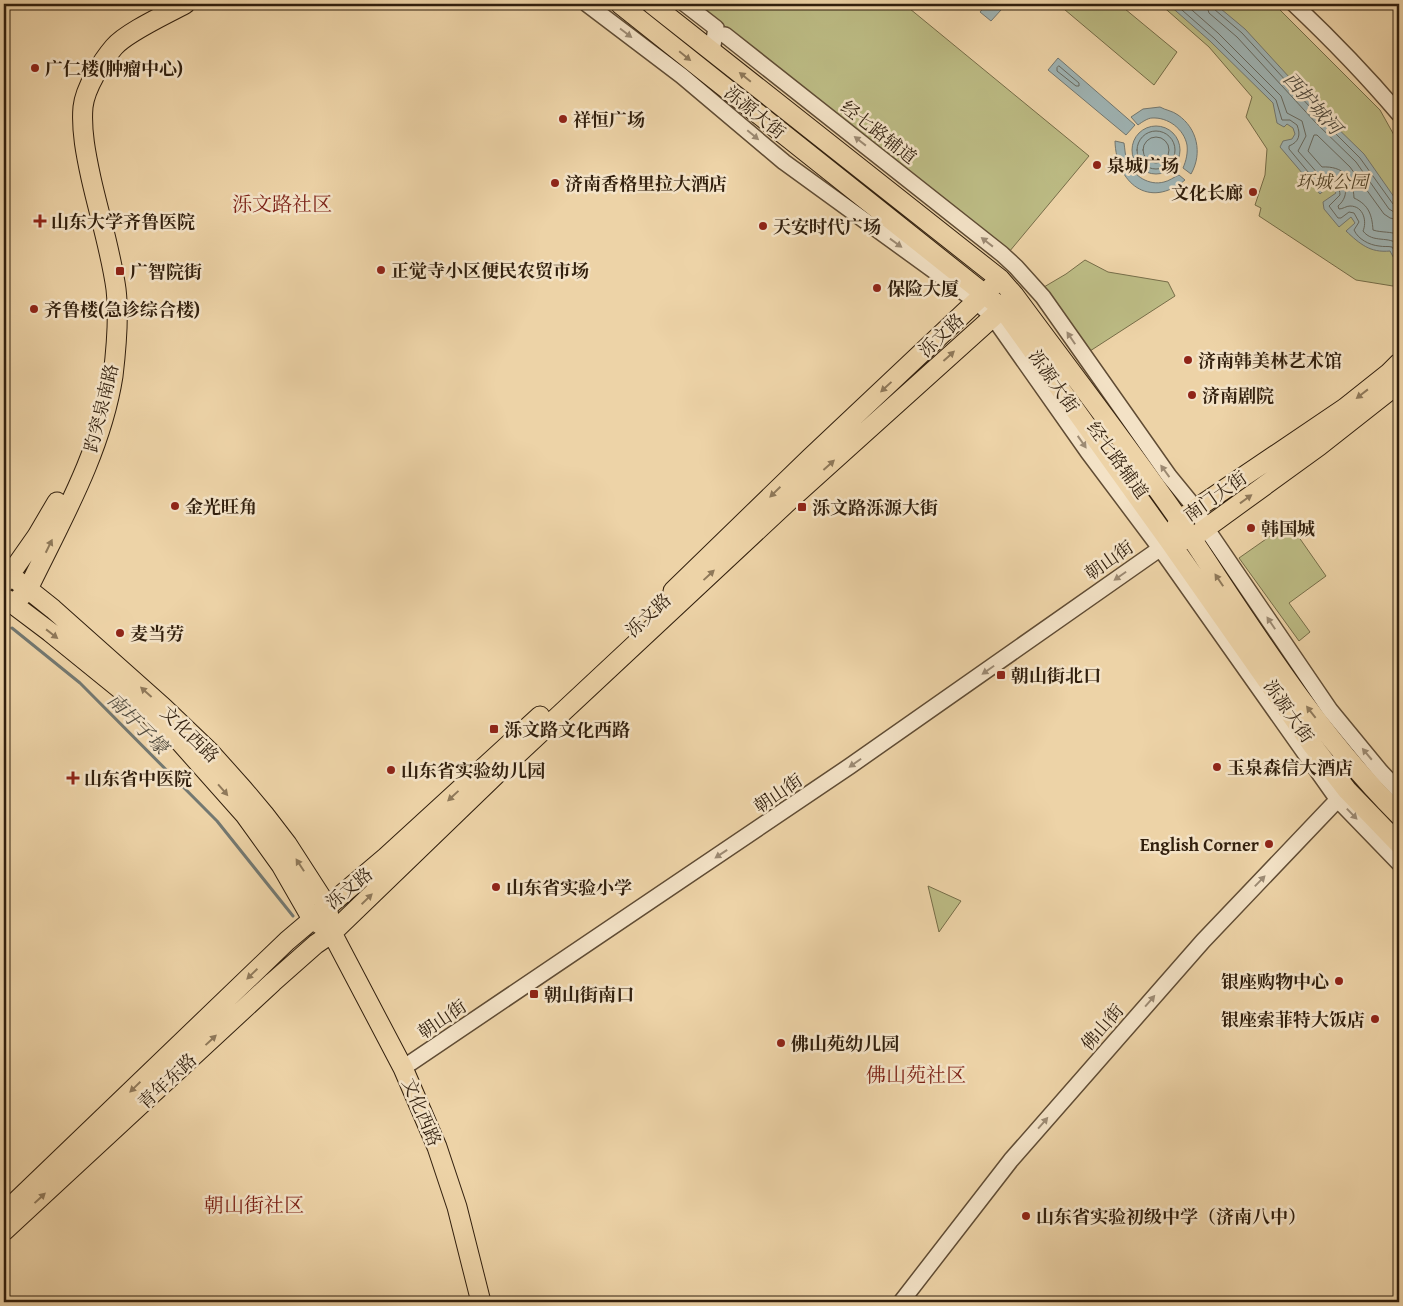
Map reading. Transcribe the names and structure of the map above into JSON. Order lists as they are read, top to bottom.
{
  "streets": {
    "main road": [
      "泺源大街",
      "泺文路",
      "趵突泉南路",
      "南门大街",
      "文化西路",
      "青年东路"
    ],
    "street": ["经七路辅道", "朝山街", "佛山街"]
  },
  "crossings": [
    ["泺源大街", "泺文路"],
    ["泺源大街", "南门大街"],
    ["泺源大街", "朝山街"],
    ["泺源大街", "佛山街"],
    ["经七路辅道", "南门大街"],
    ["泺文路", "文化西路"],
    ["泺文路", "青年东路"],
    ["趵突泉南路", "文化西路"],
    ["南门大街", "朝山街"],
    ["朝山街", "文化西路"],
    ["文化西路", "青年东路"]
  ],
  "one_way": ["朝山街", "佛山街"],
  "districts": ["泺文路社区", "佛山苑社区", "朝山街社区"],
  "water": ["西护城河", "南圩子壕"],
  "parks": ["环城公园"],
  "places": {
    "other": [
      "广仁楼(肿瘤中心)",
      "祥恒广场",
      "泉城广场",
      "济南香格里拉大酒店",
      "文化长廊",
      "天安时代广场",
      "正觉寺小区便民农贸市场",
      "保险大厦",
      "齐鲁楼(急诊综合楼)",
      "济南韩美林艺术馆",
      "济南剧院",
      "金光旺角",
      "韩国城",
      "麦当劳",
      "玉泉森信大酒店",
      "山东省实验幼儿园",
      "English Corner",
      "山东省实验小学",
      "银座购物中心",
      "银座索菲特大饭店",
      "佛山苑幼儿园",
      "山东省实验初级中学（济南八中）"
    ],
    "health": ["山东大学齐鲁医院", "山东省中医院"],
    "transit": [
      "广智院街",
      "泺文路泺源大街",
      "朝山街北口",
      "泺文路文化西路",
      "朝山街南口"
    ]
  }
}
